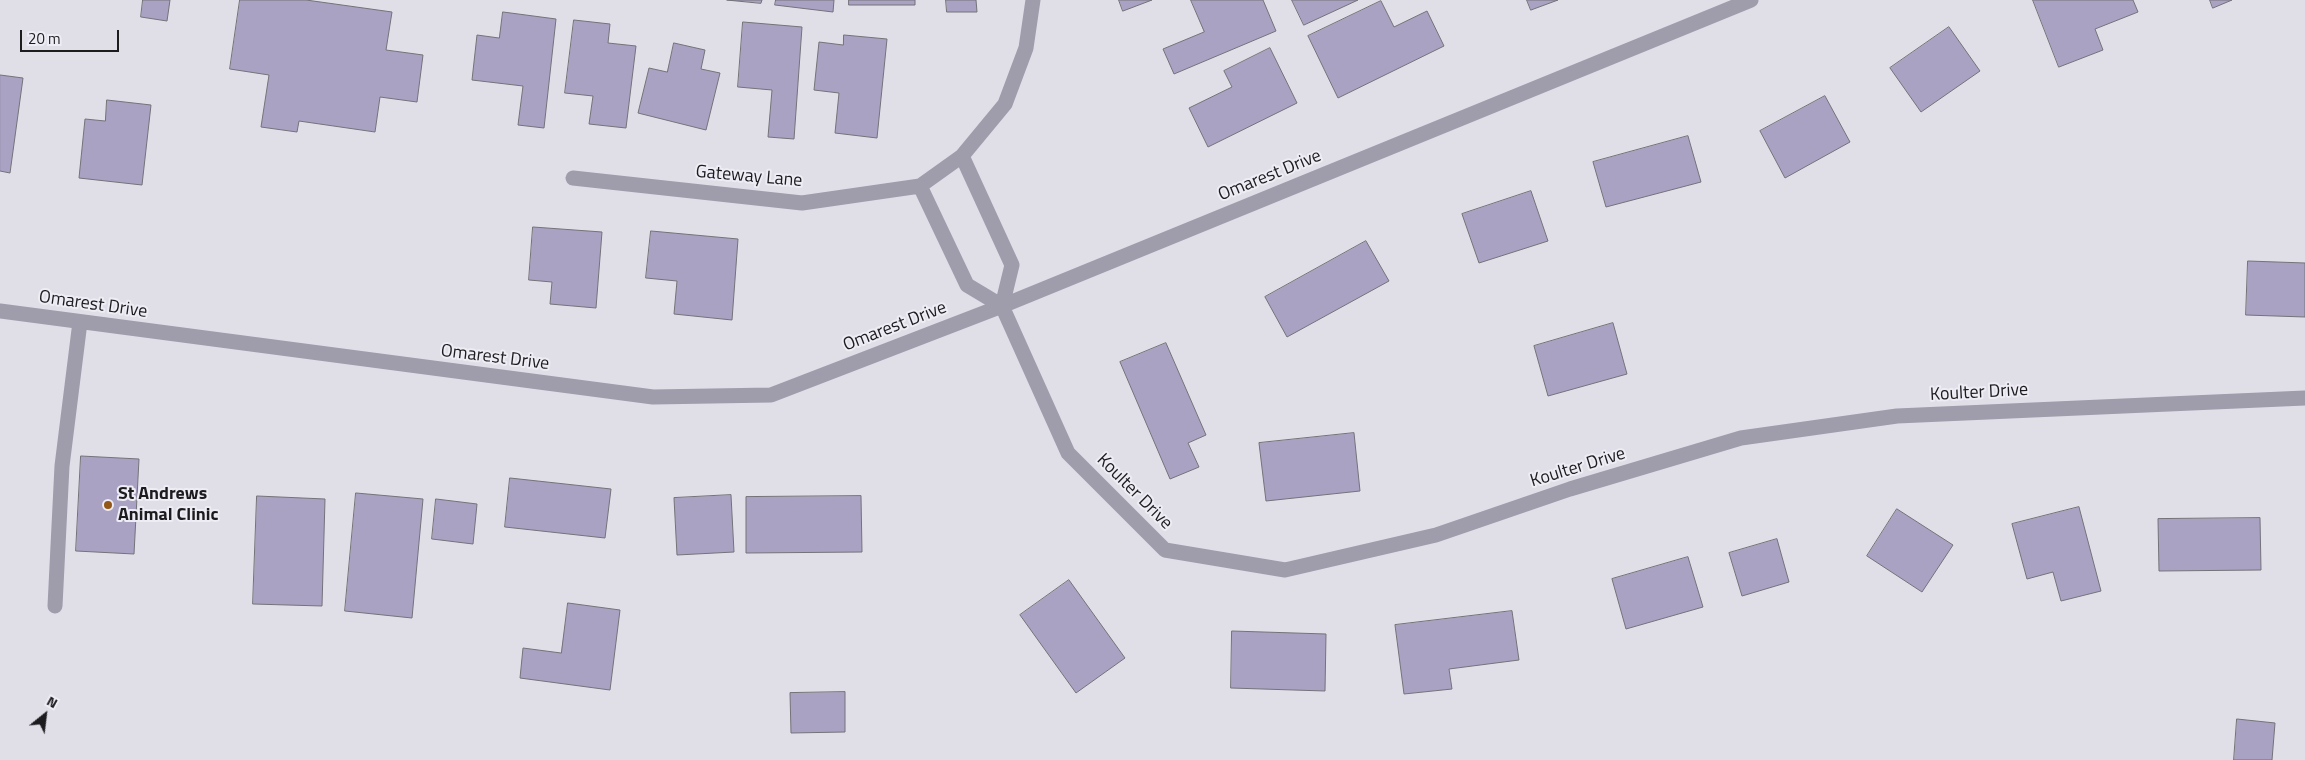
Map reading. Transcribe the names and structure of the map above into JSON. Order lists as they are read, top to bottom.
{
  "streets": {
    "street": ["Omarest Drive", "Gateway Lane", "Koulter Drive"]
  },
  "crossings": [
    ["Omarest Drive", "Koulter Drive"]
  ],
  "places": ["St Andrews Animal Clinic"],
  "scale_bar": "20 m",
  "north": "top right"
}
